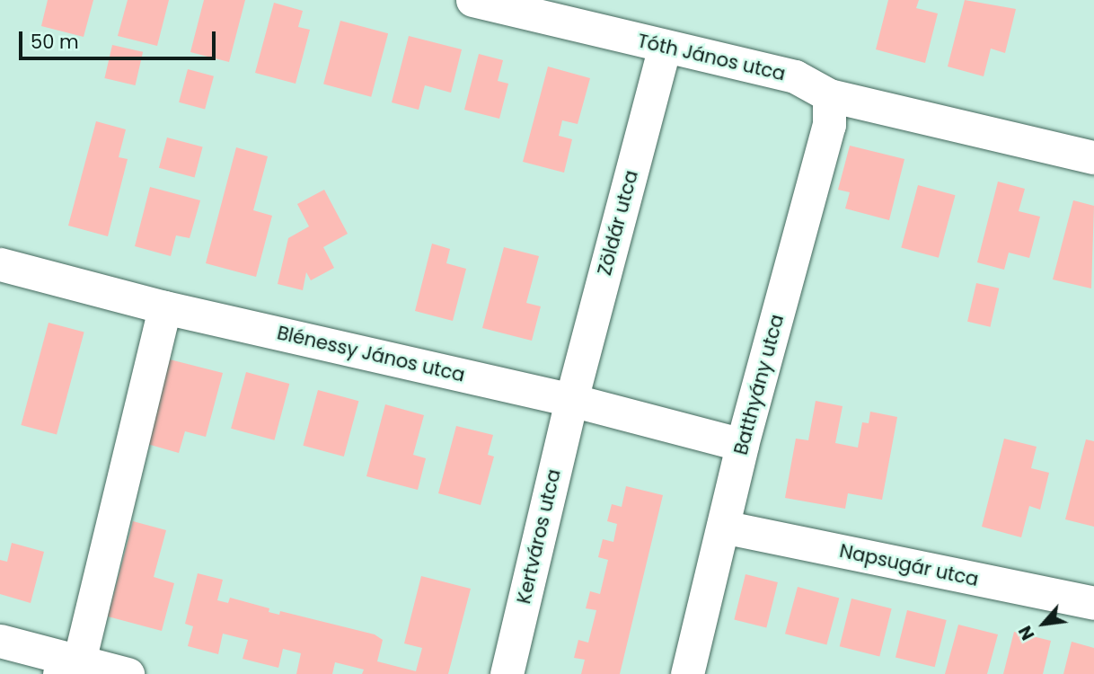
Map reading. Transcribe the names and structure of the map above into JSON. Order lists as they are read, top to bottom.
{
  "streets": {
    "street": [
      "Tóth János utca",
      "Zöldár utca",
      "Blénessy János utca",
      "Batthyány utca",
      "Kertváros utca",
      "Napsugár utca"
    ]
  },
  "crossings": [
    ["Tóth János utca", "Zöldár utca"],
    ["Tóth János utca", "Batthyány utca"],
    ["Zöldár utca", "Blénessy János utca"],
    ["Zöldár utca", "Kertváros utca"],
    ["Blénessy János utca", "Batthyány utca"],
    ["Blénessy János utca", "Kertváros utca"],
    ["Batthyány utca", "Napsugár utca"]
  ],
  "scale_bar": "50 m",
  "north": "bottom left"
}
